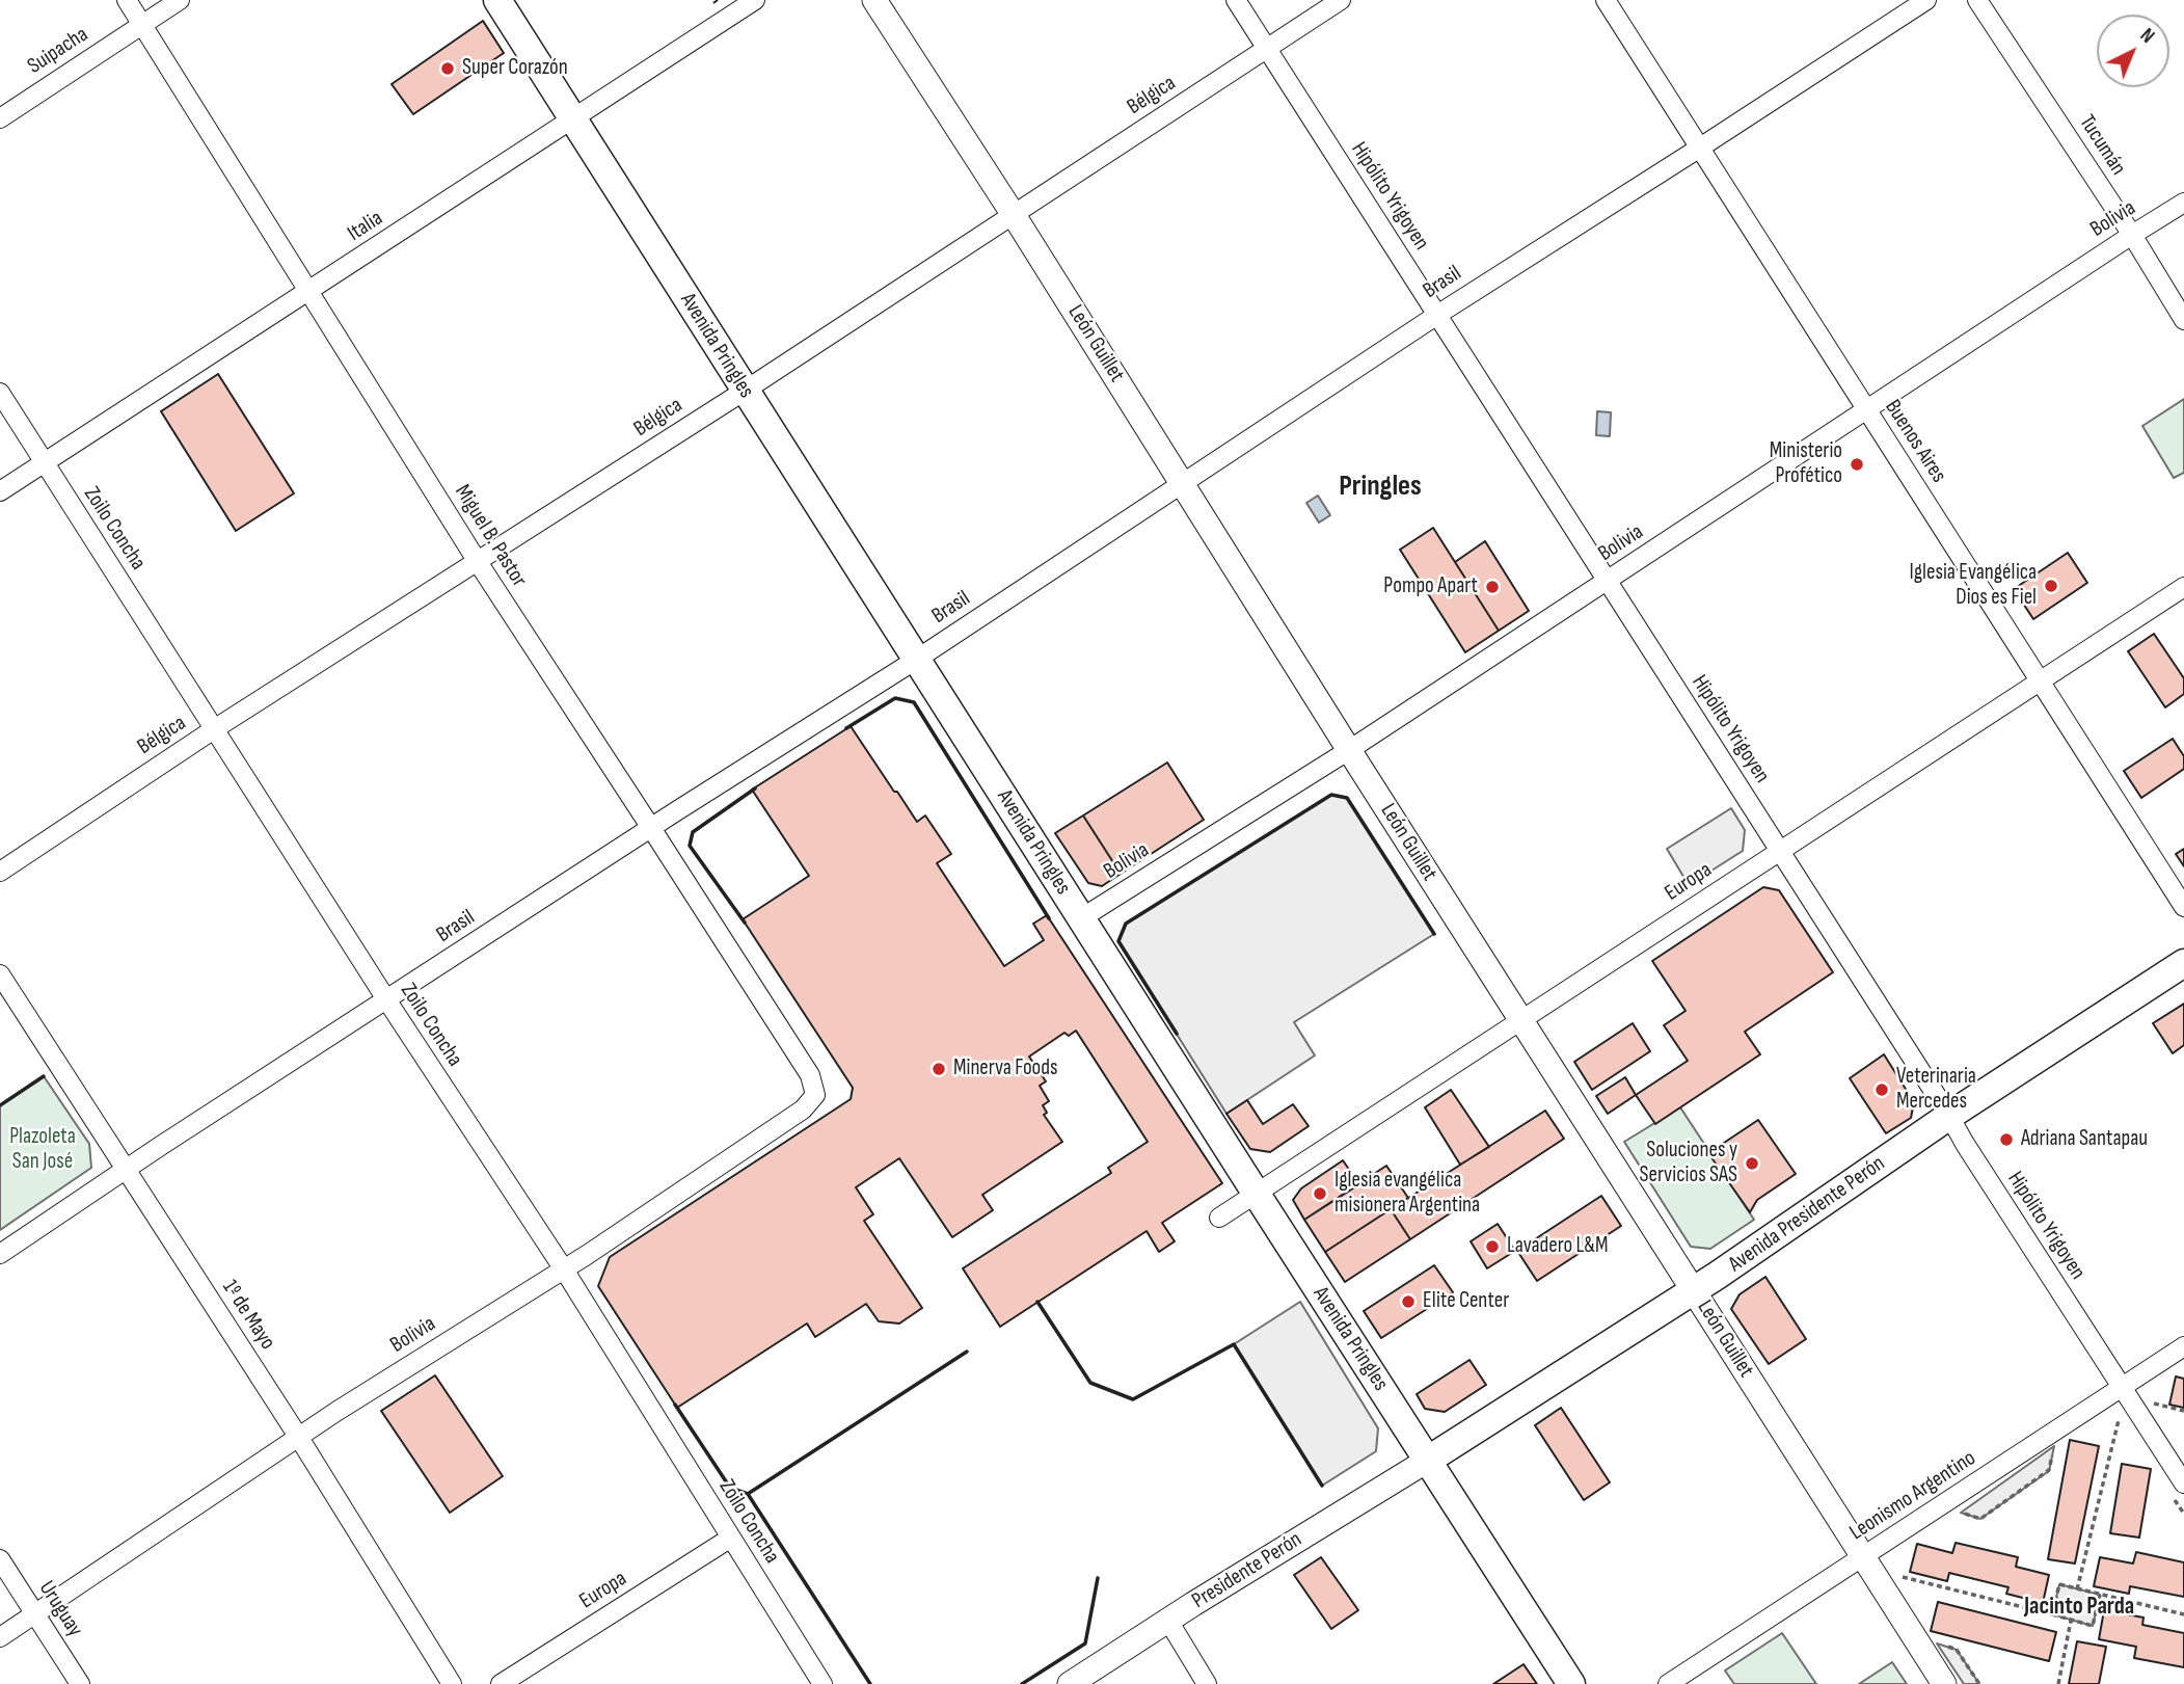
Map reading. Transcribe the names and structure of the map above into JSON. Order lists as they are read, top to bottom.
{
  "streets": {
    "main road": ["Avenida Pringles", "Avenida Presidente Perón"],
    "street": [
      "Suipacha",
      "Bélgica",
      "Tucumán",
      "Hipólito Yrigoyen",
      "Bolivia",
      "Italia",
      "Brasil",
      "León Guillet",
      "Buenos Aires",
      "Zoilo Concha",
      "Miguel B. Pastor",
      "Europa",
      "1º de Mayo",
      "Leonismo Argentino",
      "Presidente Perón",
      "Uruguay"
    ]
  },
  "crossings": [
    ["Suipacha", "Miguel B. Pastor"],
    ["Bélgica", "Hipólito Yrigoyen"],
    ["Bélgica", "León Guillet"],
    ["Bélgica", "Avenida Pringles"],
    ["Bélgica", "Zoilo Concha"],
    ["Bélgica", "Miguel B. Pastor"],
    ["Tucumán", "Bolivia"],
    ["Hipólito Yrigoyen", "Bolivia"],
    ["Hipólito Yrigoyen", "Brasil"],
    ["Hipólito Yrigoyen", "Europa"],
    ["Hipólito Yrigoyen", "Avenida Presidente Perón"],
    ["Hipólito Yrigoyen", "Leonismo Argentino"],
    ["Bolivia", "León Guillet"],
    ["Bolivia", "Avenida Pringles"],
    ["Bolivia", "Buenos Aires"],
    ["Bolivia", "Zoilo Concha"],
    ["Bolivia", "Miguel B. Pastor"],
    ["Bolivia", "1º de Mayo"],
    ["Bolivia", "Uruguay"],
    ["Italia", "Avenida Pringles"],
    ["Italia", "Zoilo Concha"],
    ["Italia", "Miguel B. Pastor"],
    ["Brasil", "León Guillet"],
    ["Brasil", "Avenida Pringles"],
    ["Brasil", "Buenos Aires"],
    ["Brasil", "Zoilo Concha"],
    ["Brasil", "Miguel B. Pastor"],
    ["Brasil", "1º de Mayo"],
    ["León Guillet", "Europa"],
    ["León Guillet", "Avenida Presidente Perón"],
    ["León Guillet", "Leonismo Argentino"],
    ["Avenida Pringles", "Europa"],
    ["Avenida Pringles", "Avenida Presidente Perón"],
    ["Avenida Pringles", "Presidente Perón"],
    ["Buenos Aires", "Europa"],
    ["Zoilo Concha", "Europa"],
    ["Avenida Presidente Perón", "Presidente Perón"]
  ],
  "districts": ["Pringles", "Jacinto Parda"],
  "parks": ["Plazoleta San José"],
  "places": [
    "Super Corazón",
    "Ministerio Profético",
    "Iglesia Evangélica Dios es Fiel",
    "Pompo Apart",
    "Minerva Foods",
    "Veterinaria Mercedes",
    "Adriana Santapau",
    "Soluciones y Servicios SAS",
    "Iglesia evangélica misionera Argentina",
    "Lavadero L&M",
    "Elite Center"
  ],
  "north": "top right"
}
